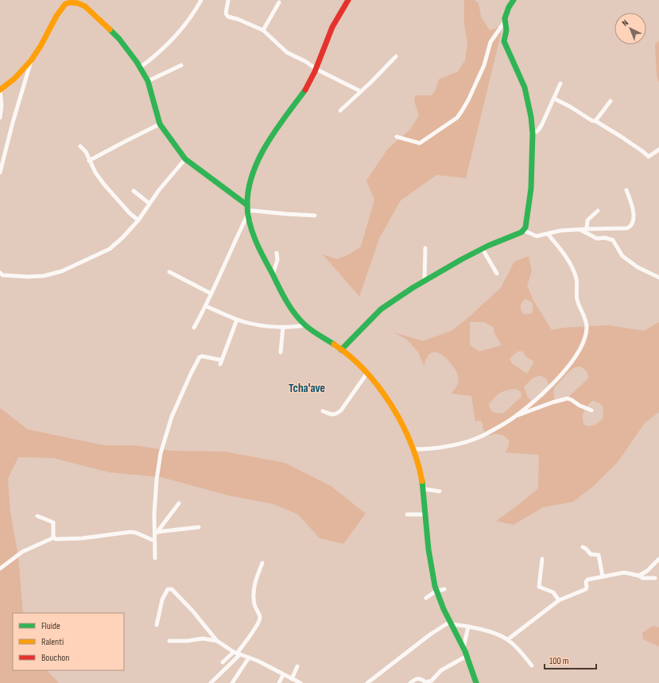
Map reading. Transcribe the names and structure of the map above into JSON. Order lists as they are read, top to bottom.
{
  "districts": ["Tcha'ave"],
  "legend": ["Fluide", "Ralenti", "Bouchon"],
  "scale_bar": "100 m",
  "north": "top left"
}
